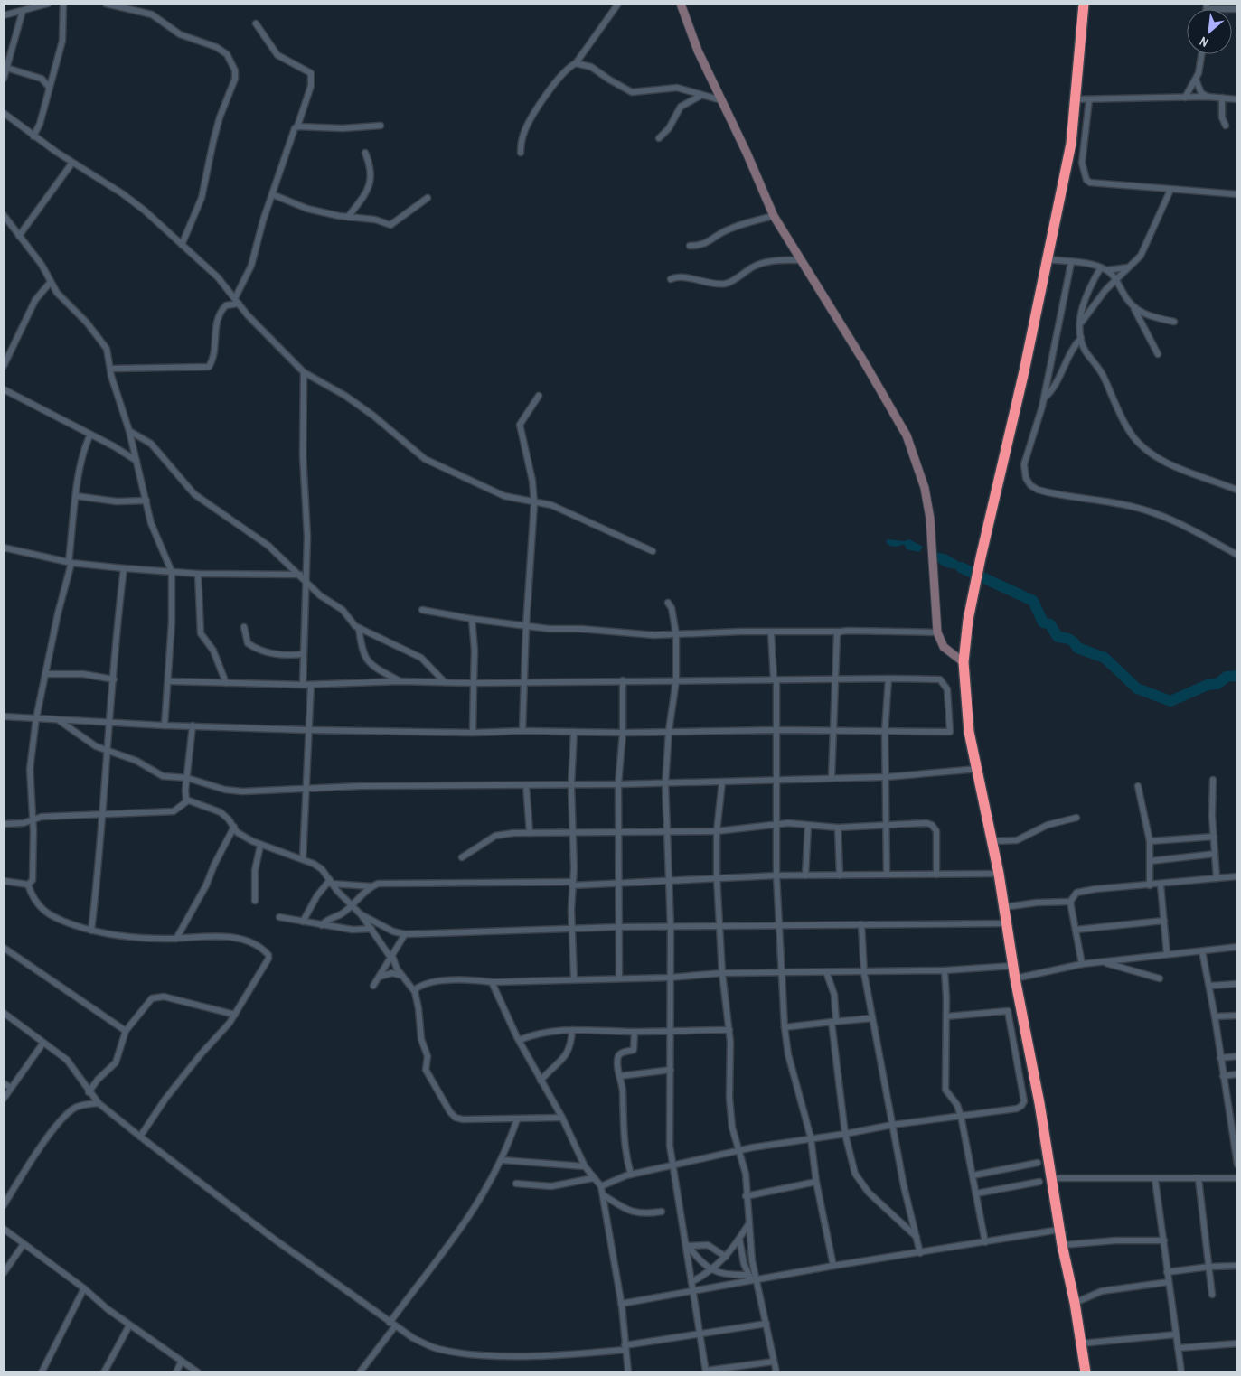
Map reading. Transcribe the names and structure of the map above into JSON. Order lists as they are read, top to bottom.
{
  "north": "bottom left"
}
